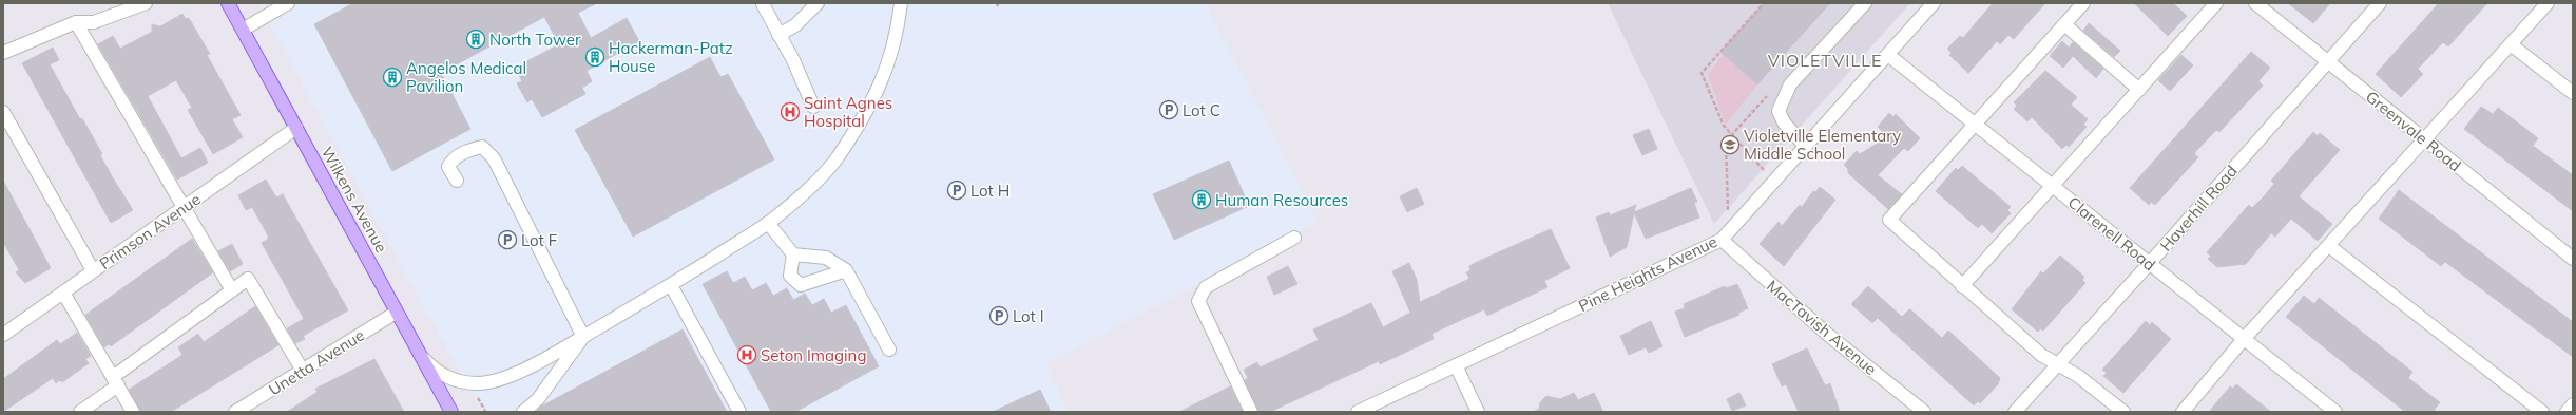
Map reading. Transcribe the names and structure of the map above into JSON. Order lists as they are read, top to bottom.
{
  "streets": {
    "main road": ["Wilkens Avenue"],
    "street": [
      "Greenvale Road",
      "Haverhill Road",
      "Primson Avenue",
      "Clarenell Road",
      "Pine Heights Avenue",
      "MacTavish Avenue",
      "Unetta Avenue"
    ]
  },
  "crossings": [
    ["Greenvale Road", "Haverhill Road"],
    ["Wilkens Avenue", "Primson Avenue"],
    ["Wilkens Avenue", "Unetta Avenue"],
    ["Haverhill Road", "Clarenell Road"],
    ["Clarenell Road", "Pine Heights Avenue"],
    ["Pine Heights Avenue", "MacTavish Avenue"]
  ],
  "districts": ["VIOLETVILLE"],
  "places": {
    "building": [
      "North Tower",
      "Hackerman-Patz House",
      "Angelos Medical Pavilion",
      "Human Resources"
    ],
    "parking": [
      "Lot C",
      "Lot H",
      "Lot F",
      "Lot I"
    ],
    "hospital": ["Saint Agnes Hospital", "Seton Imaging"],
    "school or university": ["Violetville Elementary Middle School"]
  }
}
